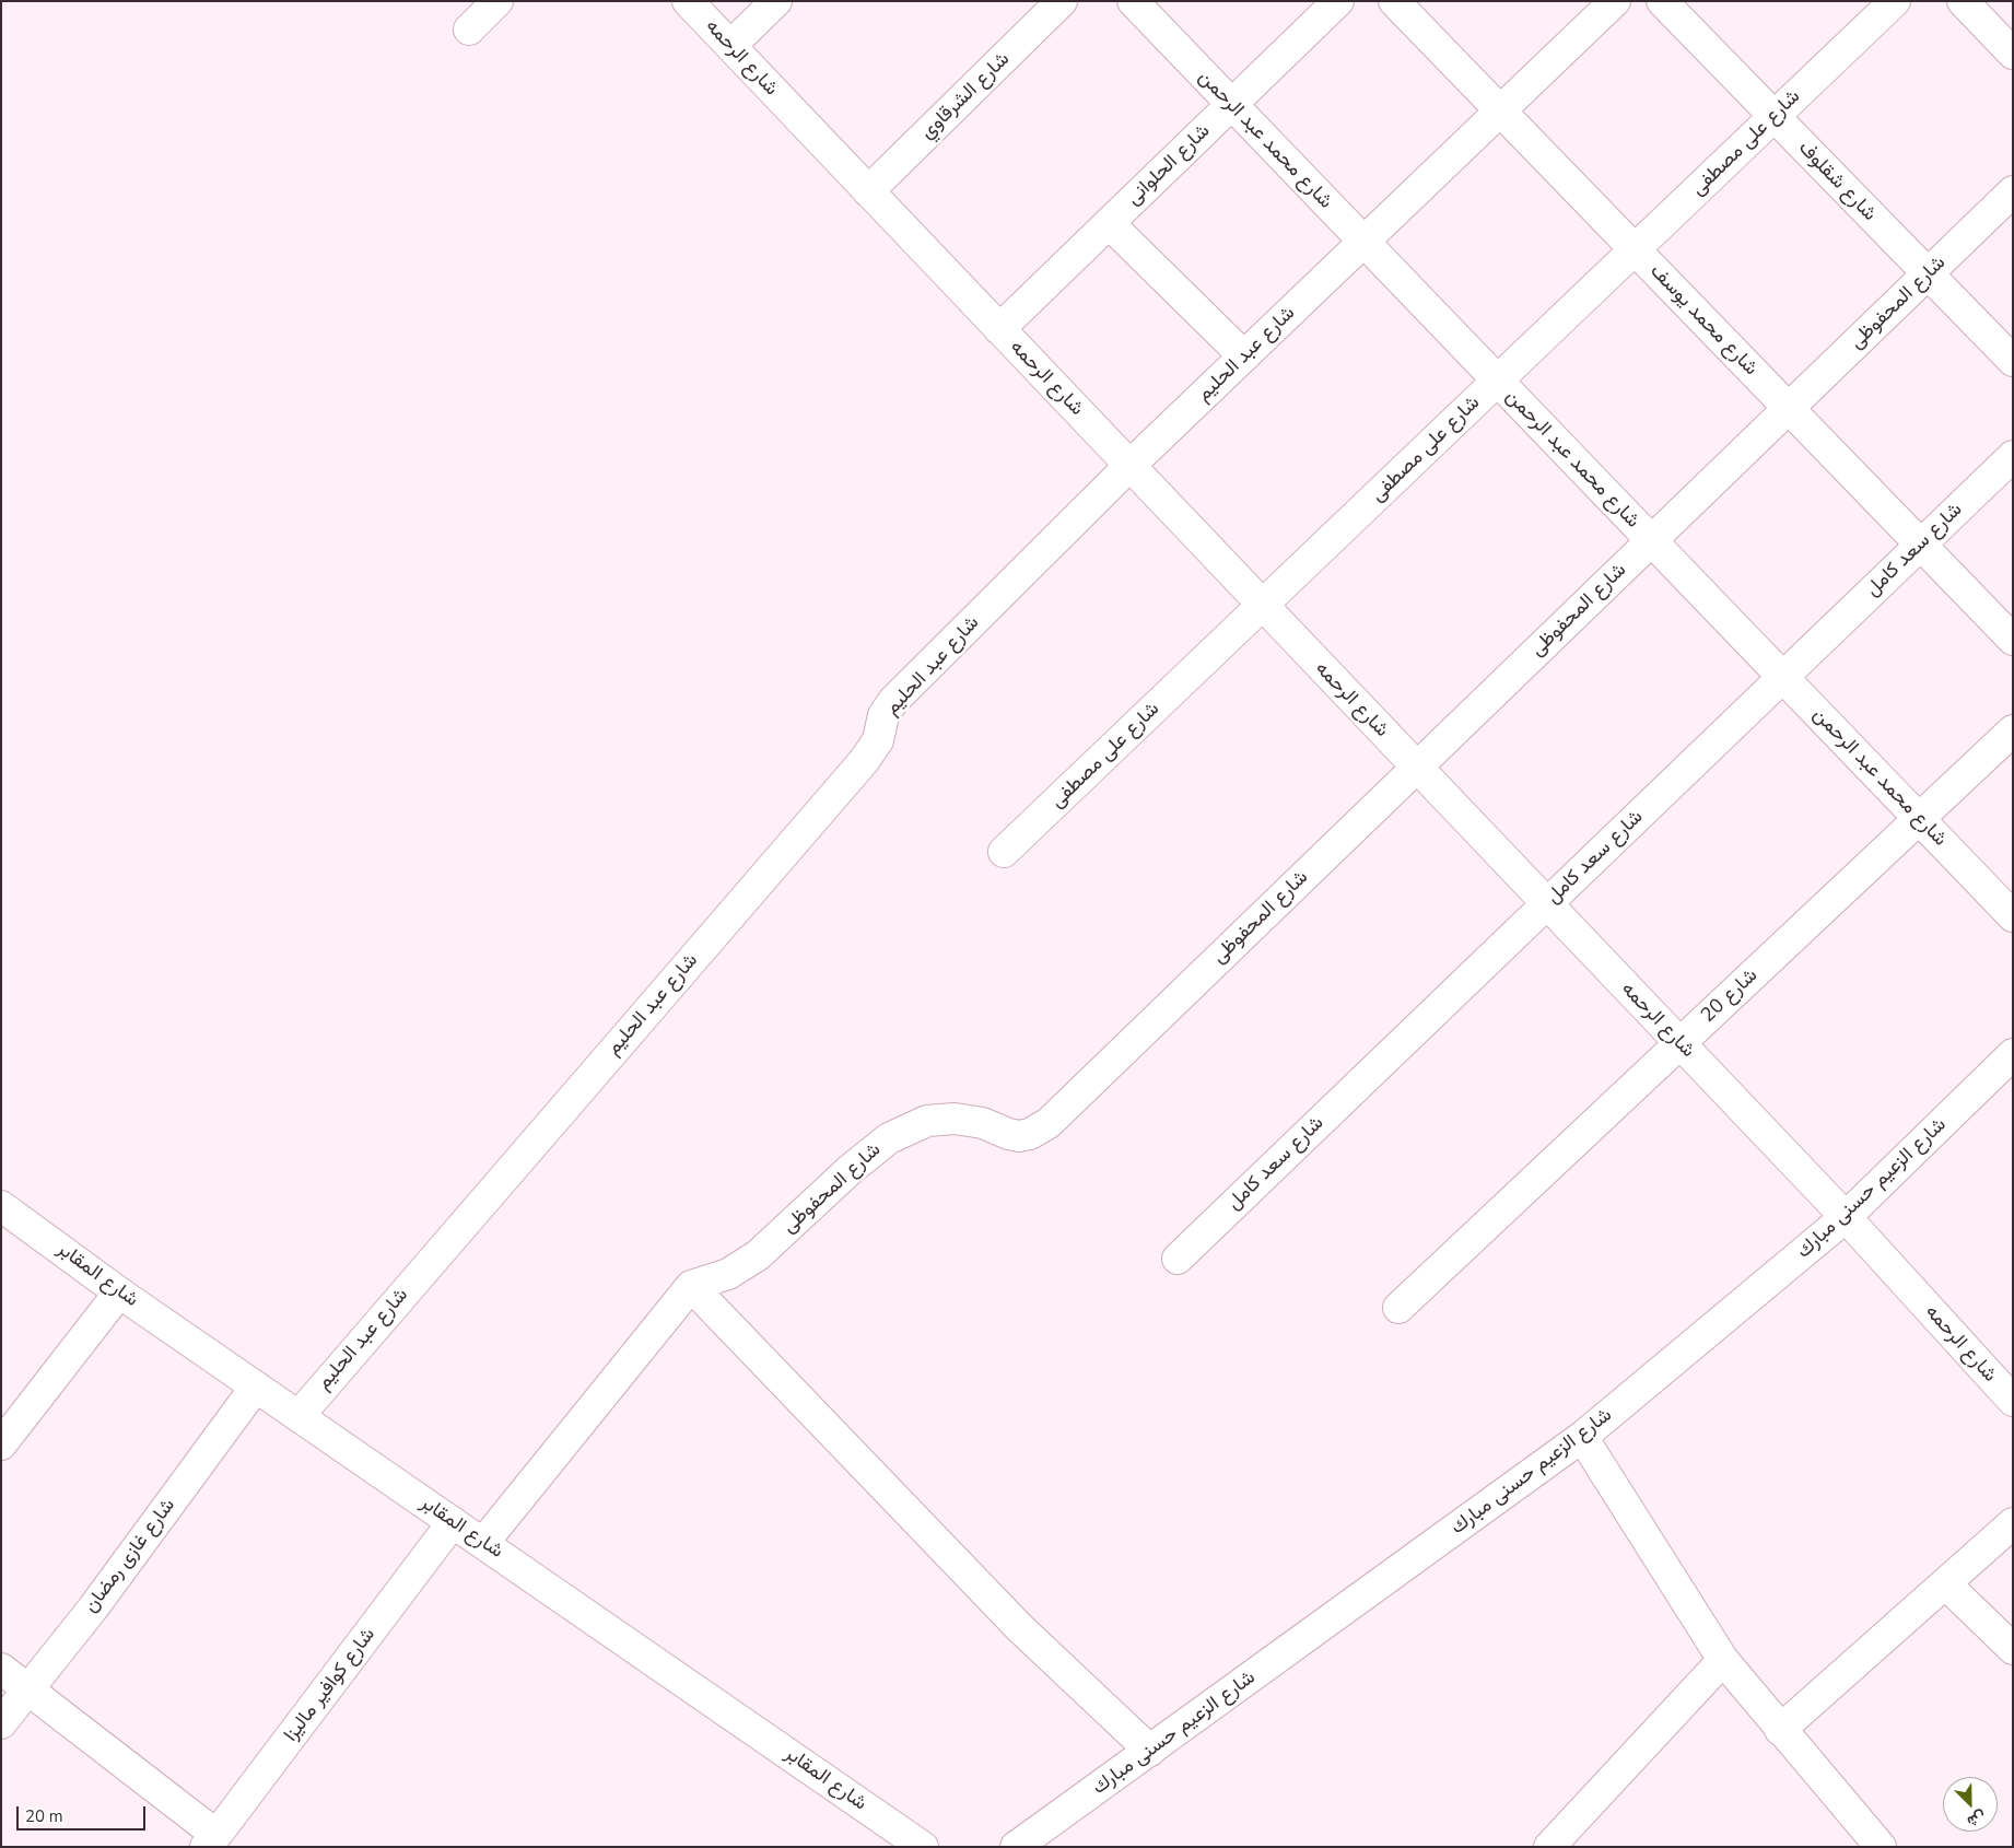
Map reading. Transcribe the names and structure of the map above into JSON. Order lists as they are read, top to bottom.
{
  "streets": {
    "street": [
      "شارع الرحمه",
      "شارع الشرقاوي",
      "شارع محمد عبد الرحمن",
      "شارع على مصطفى",
      "شارع الحلوانى",
      "شارع شقلوف",
      "شارع المحفوظى",
      "شارع محمد يوسف",
      "شارع عبد الحليم",
      "شارع سعد كامل",
      "شارع 20",
      "شارع الزعيم حسنى مبارك",
      "شارع المقابر",
      "شارع غازى رمضان",
      "شارع كوافير ماليزا"
    ]
  },
  "crossings": [
    ["شارع الرحمه", "شارع الشرقاوي"],
    ["شارع الرحمه", "شارع على مصطفى"],
    ["شارع الرحمه", "شارع الحلوانى"],
    ["شارع الرحمه", "شارع المحفوظى"],
    ["شارع الرحمه", "شارع عبد الحليم"],
    ["شارع الرحمه", "شارع سعد كامل"],
    ["شارع الرحمه", "شارع 20"],
    ["شارع الرحمه", "شارع الزعيم حسنى مبارك"],
    ["شارع محمد عبد الرحمن", "شارع على مصطفى"],
    ["شارع محمد عبد الرحمن", "شارع الحلوانى"],
    ["شارع محمد عبد الرحمن", "شارع المحفوظى"],
    ["شارع محمد عبد الرحمن", "شارع عبد الحليم"],
    ["شارع محمد عبد الرحمن", "شارع سعد كامل"],
    ["شارع محمد عبد الرحمن", "شارع 20"],
    ["شارع على مصطفى", "شارع شقلوف"],
    ["شارع على مصطفى", "شارع محمد يوسف"],
    ["شارع شقلوف", "شارع المحفوظى"],
    ["شارع المحفوظى", "شارع محمد يوسف"],
    ["شارع محمد يوسف", "شارع عبد الحليم"],
    ["شارع محمد يوسف", "شارع سعد كامل"],
    ["شارع عبد الحليم", "شارع المقابر"],
    ["شارع المقابر", "شارع غازى رمضان"],
    ["شارع المقابر", "شارع كوافير ماليزا"]
  ],
  "scale_bar": "20 m",
  "north": "bottom right"
}
